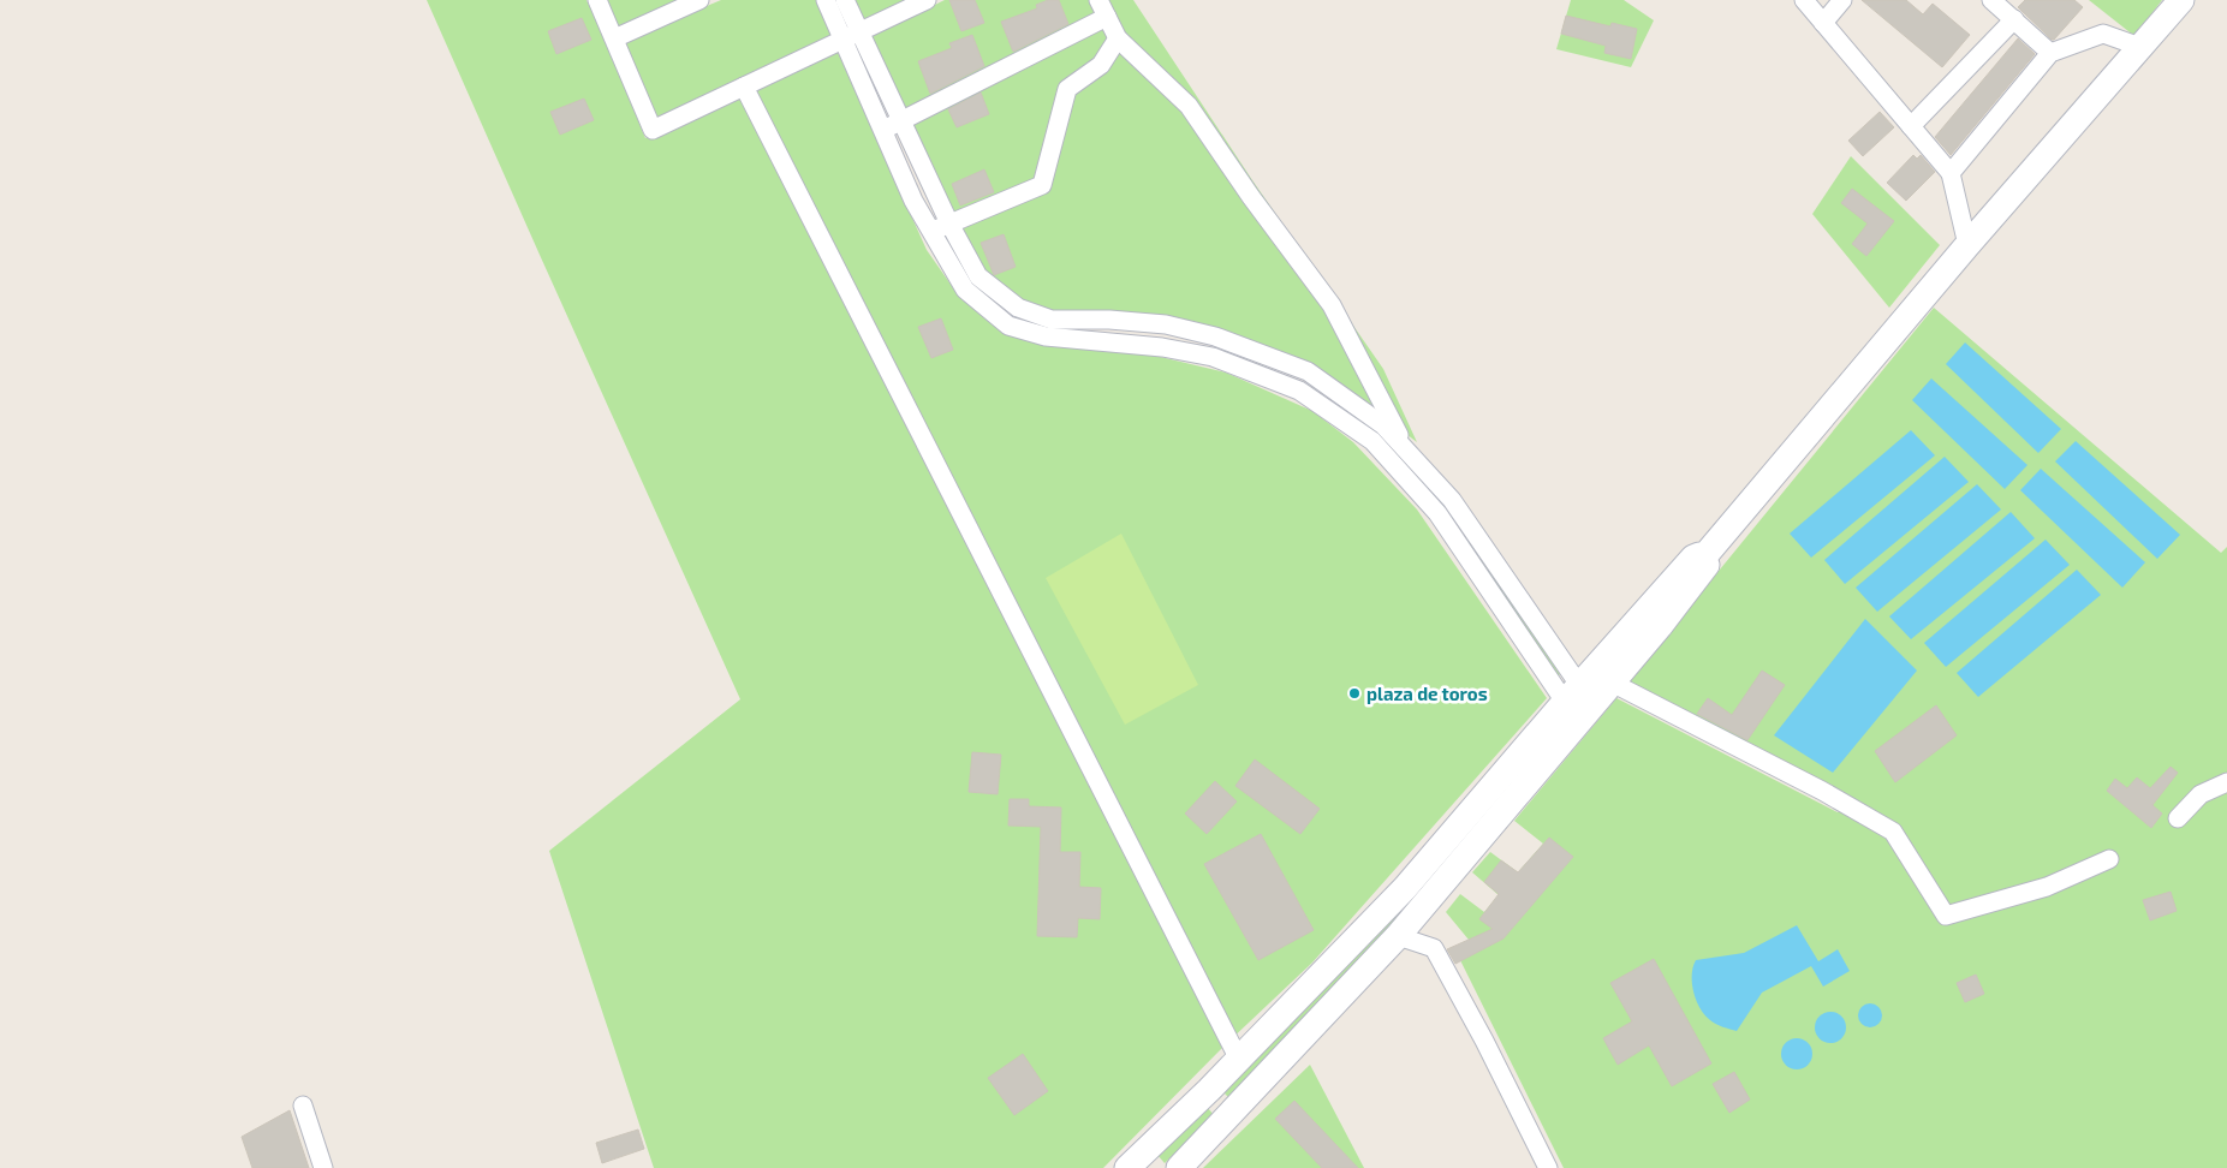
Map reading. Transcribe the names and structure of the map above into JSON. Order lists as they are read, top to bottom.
{
  "places": ["plaza de toros"]
}
